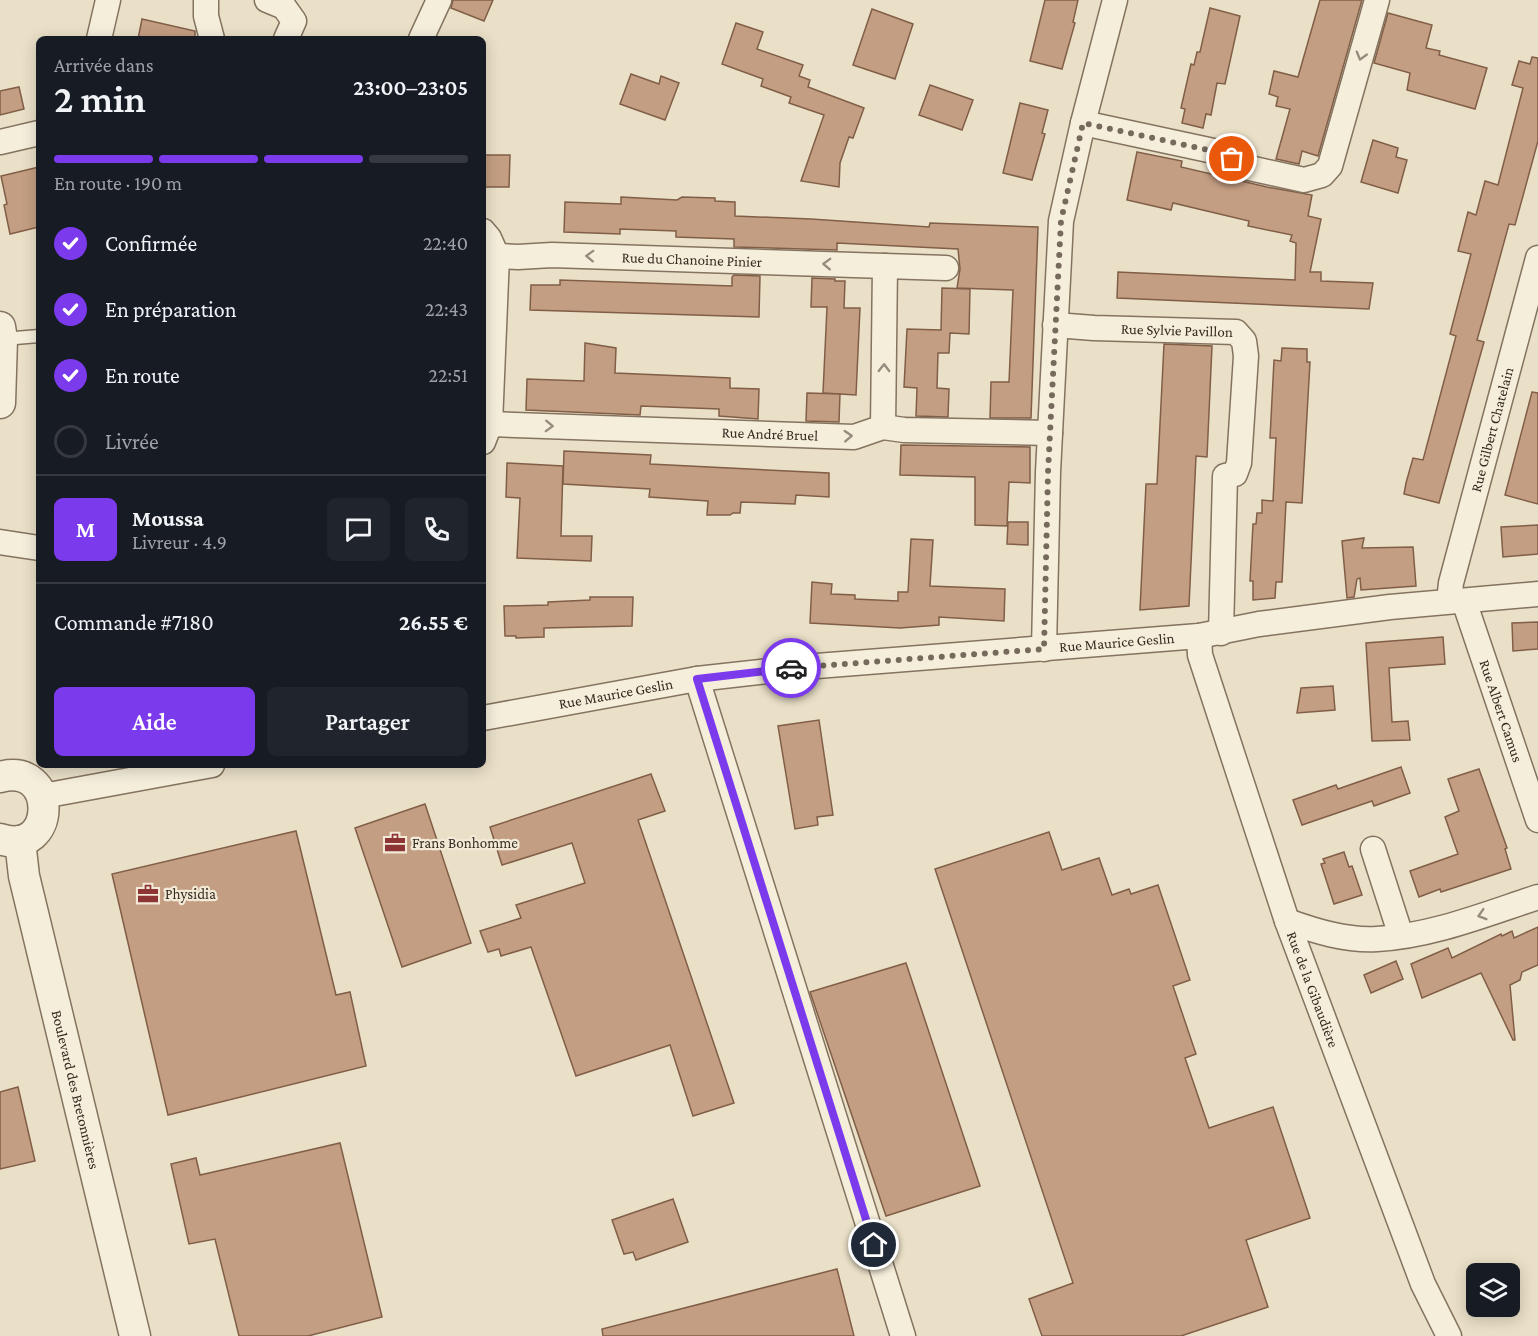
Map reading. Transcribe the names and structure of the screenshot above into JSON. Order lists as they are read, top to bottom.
{
  "streets": {
    "street": [
      "Rue du Chanoine Pinier",
      "Rue Sylvie Pavillon",
      "Rue Gilbert Chatelain",
      "Rue André Bruel",
      "Rue Maurice Geslin",
      "Rue Albert Camus",
      "Rue de la Gibaudière",
      "Boulevard des Bretonnières"
    ]
  },
  "crossings": [
    ["Rue Sylvie Pavillon", "Rue Maurice Geslin"],
    ["Rue Sylvie Pavillon", "Rue de la Gibaudière"],
    ["Rue Gilbert Chatelain", "Rue Maurice Geslin"],
    ["Rue Gilbert Chatelain", "Rue Albert Camus"],
    ["Rue Maurice Geslin", "Rue Albert Camus"],
    ["Rue Maurice Geslin", "Rue de la Gibaudière"]
  ],
  "one_way": ["Rue du Chanoine Pinier", "Rue André Bruel"],
  "places": {
    "office": ["Frans Bonhomme", "Physidia"]
  },
  "page": {
    "heading": ["2 min", "Arrivée dans", "23:00–23:05"],
    "panel": [
      "Moussa",
      "Livreur · 4.9",
      "Commande #7180",
      "26.55 €"
    ],
    "bar": "En route · 190 m",
    "list": [
      ["Confirmée", "22:40"],
      ["En préparation", "22:43"],
      ["En route", "22:51"],
      "Livrée"
    ],
    "round": "M",
    "buttons": ["Aide", "Partager"]
  }
}
